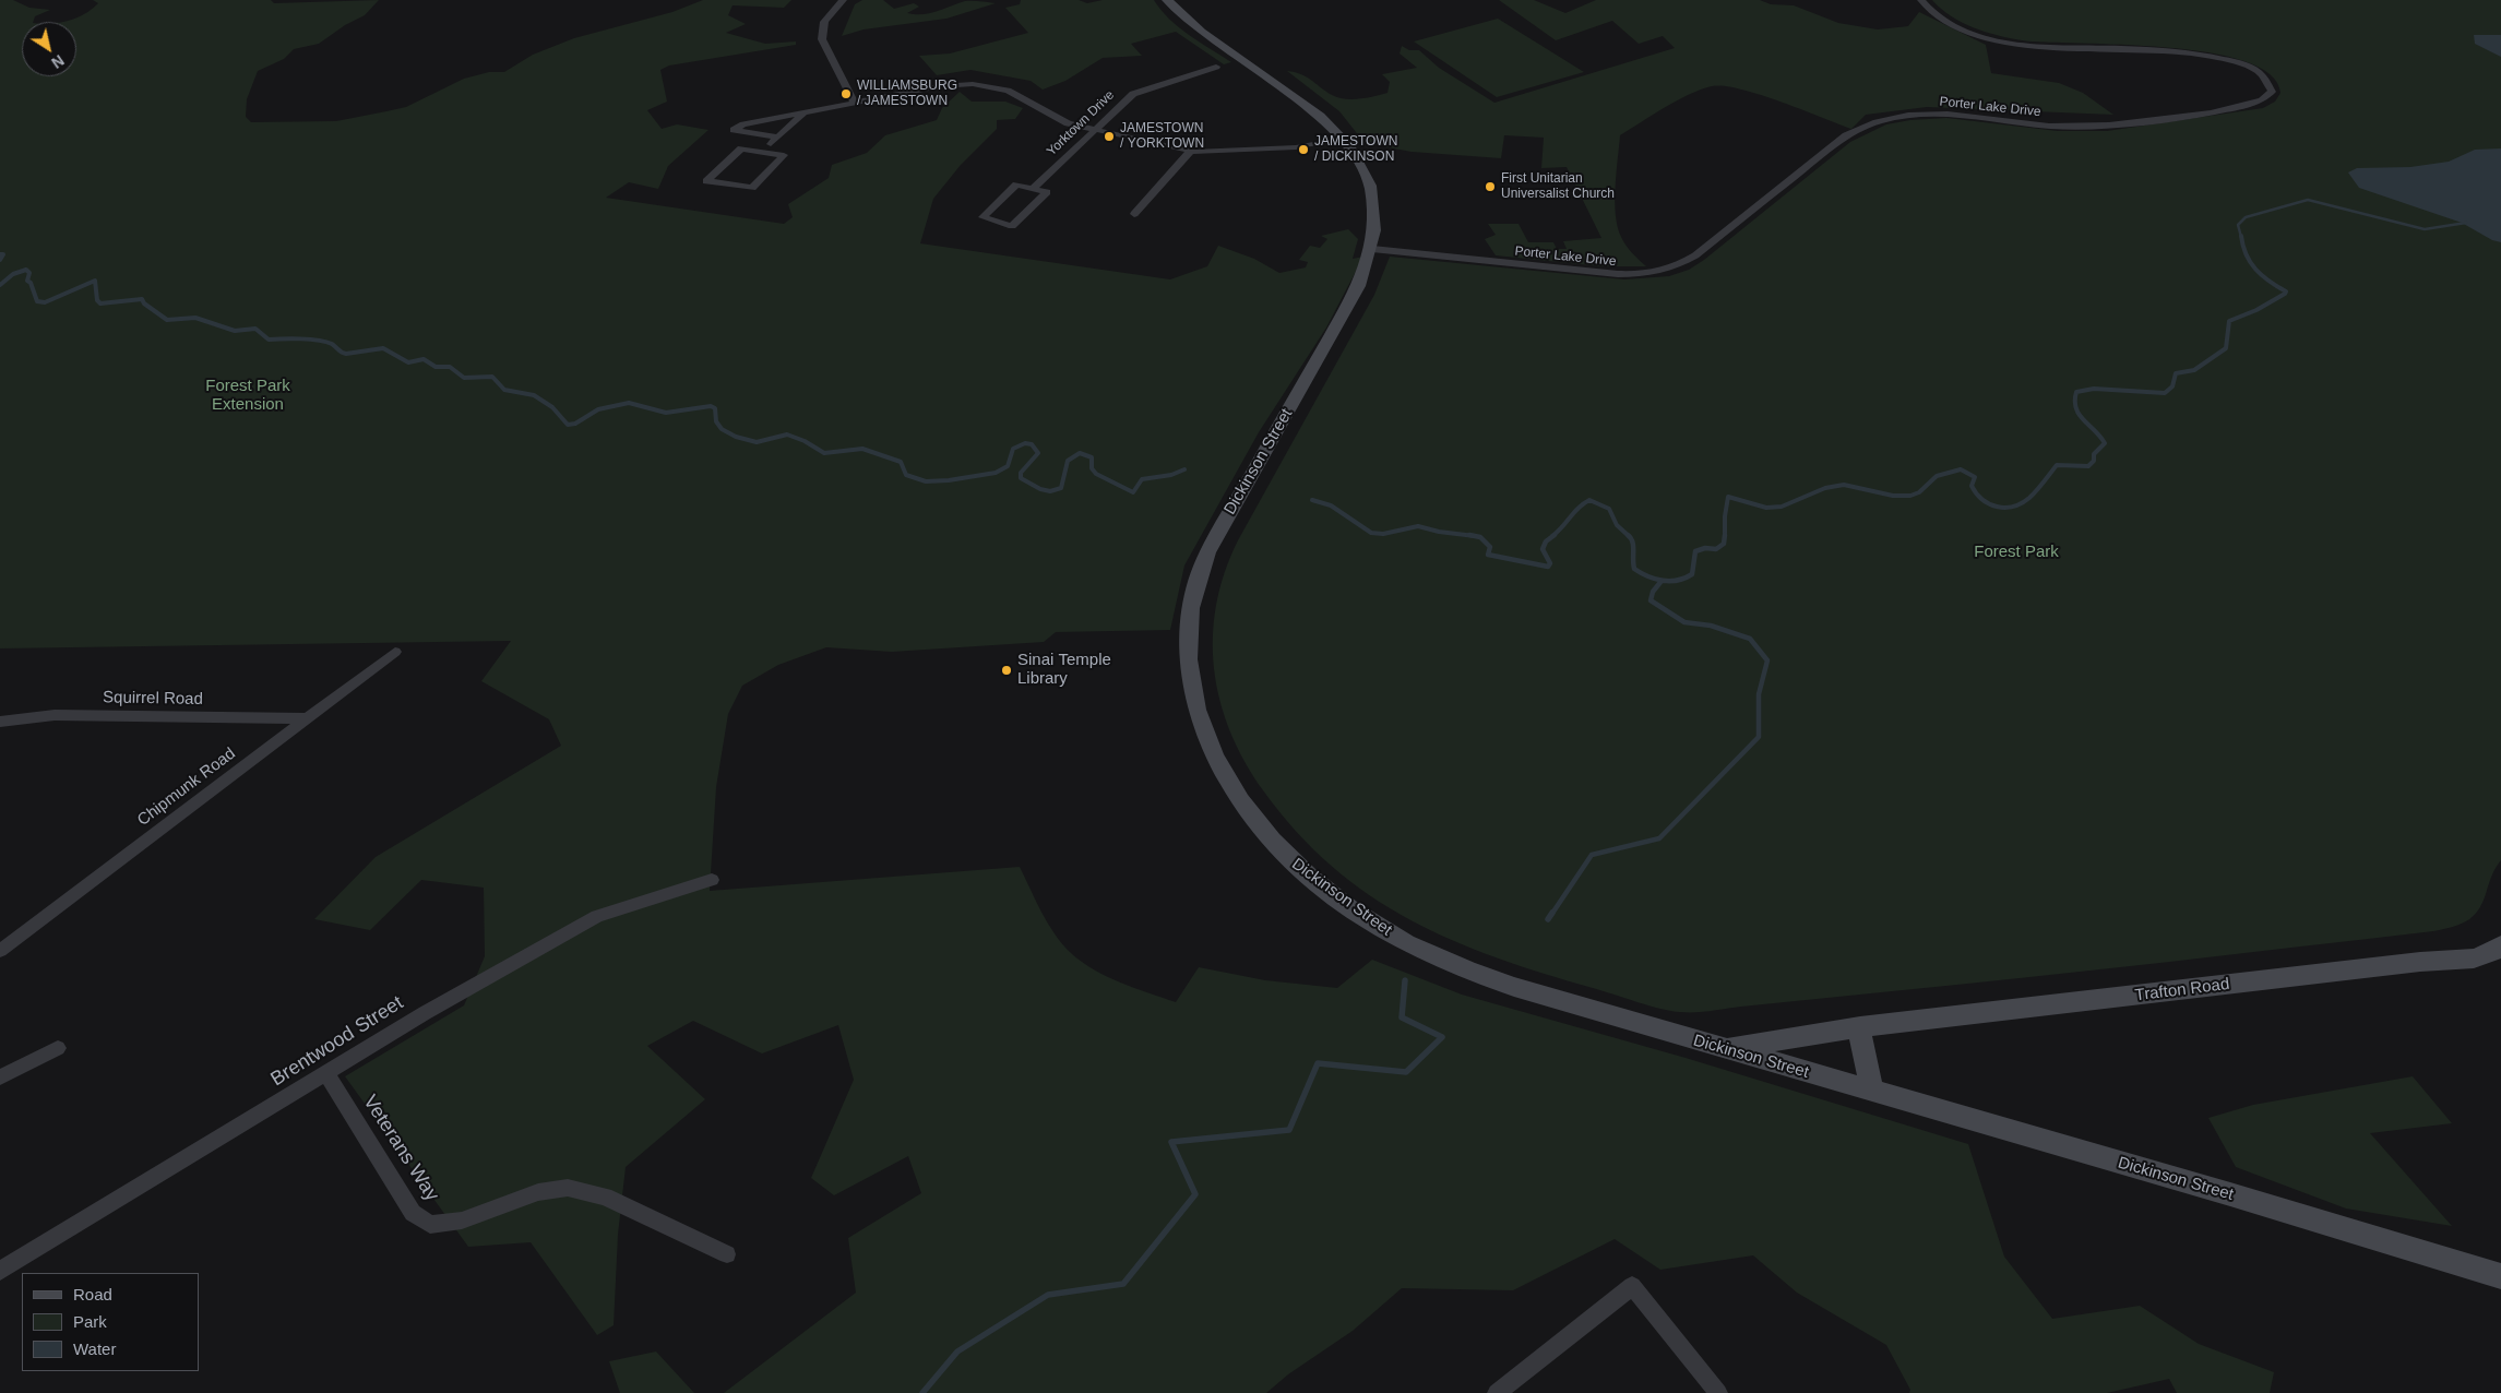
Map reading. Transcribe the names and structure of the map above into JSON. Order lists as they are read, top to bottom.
{
  "streets": {
    "main road": ["Dickinson Street", "Trafton Road"],
    "street": [
      "Porter Lake Drive",
      "Yorktown Drive",
      "Squirrel Road",
      "Chipmunk Road",
      "Brentwood Street",
      "Veterans Way"
    ]
  },
  "crossings": [
    ["Porter Lake Drive", "Dickinson Street"],
    ["Dickinson Street", "Trafton Road"],
    ["Squirrel Road", "Chipmunk Road"],
    ["Brentwood Street", "Veterans Way"]
  ],
  "parks": ["Forest Park Extension", "Forest Park"],
  "places": [
    "WILLIAMSBURG / JAMESTOWN",
    "JAMESTOWN / YORKTOWN",
    "JAMESTOWN / DICKINSON",
    "First Unitarian Universalist Church",
    "Sinai Temple Library"
  ],
  "legend": ["Road", "Park", "Water"],
  "north": "bottom right"
}
